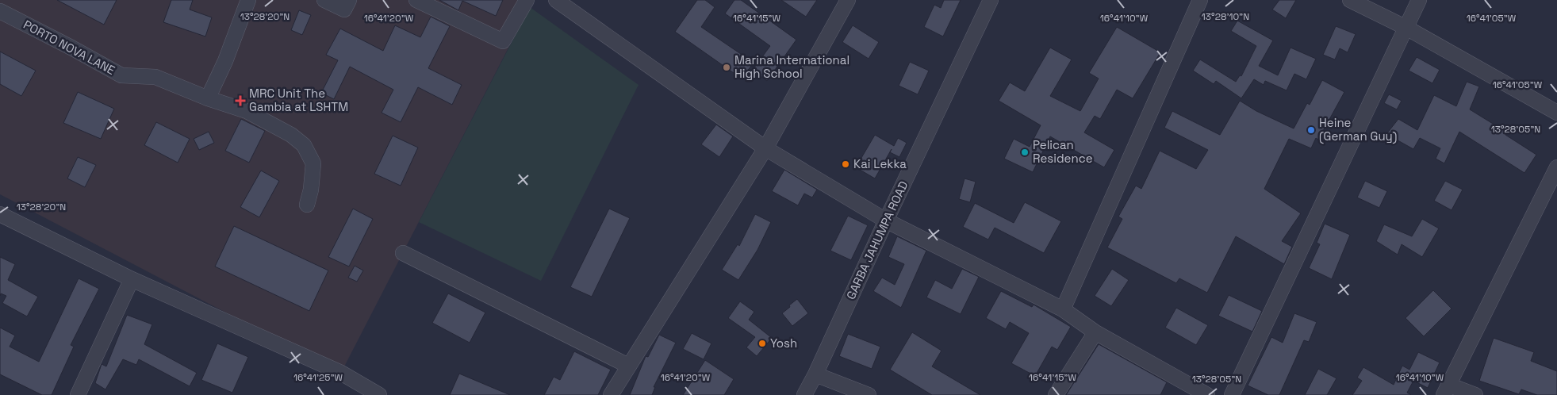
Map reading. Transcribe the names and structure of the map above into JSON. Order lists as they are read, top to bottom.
{
  "streets": {
    "street": ["PORTO NOVA LANE", "GARBA JAHUMPA ROAD"]
  },
  "places": {
    "other": [
      "Marina International High School",
      "Heine (German Guy)",
      "Pelican Residence",
      "Kai Lekka",
      "Yosh"
    ],
    "health": ["MRC Unit The Gambia at LSHTM"]
  },
  "coordinates": [
    "13°28'20\"N",
    "13°28'10\"N",
    "16°41'05\"W",
    "16°41'20\"W",
    "16°41'15\"W",
    "16°41'10\"W",
    "13°28'05\"N",
    "16°41'25\"W"
  ]
}
